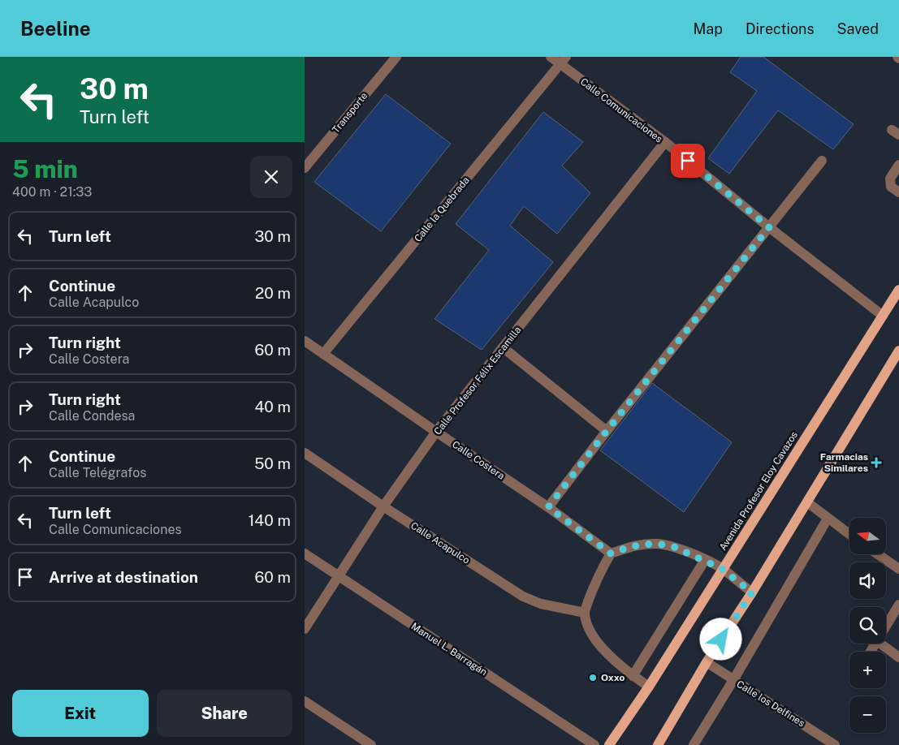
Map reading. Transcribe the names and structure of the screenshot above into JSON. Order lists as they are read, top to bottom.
{
  "streets": {
    "main road": ["Avenida Profesor Eloy Cavazos"],
    "street": [
      "Calle Comunicaciones",
      "Transporte",
      "Calle la Quebrada",
      "Calle Profesor Félix Escamilla",
      "Calle Costera",
      "Calle Acapulco",
      "Manuel L. Barragán",
      "Calle los Delfines"
    ]
  },
  "crossings": [
    ["Calle Comunicaciones", "Calle la Quebrada"],
    ["Calle Comunicaciones", "Calle Profesor Félix Escamilla"],
    ["Calle Comunicaciones", "Avenida Profesor Eloy Cavazos"],
    ["Calle la Quebrada", "Calle Costera"],
    ["Calle Profesor Félix Escamilla", "Calle Costera"],
    ["Calle Profesor Félix Escamilla", "Calle Acapulco"],
    ["Calle Profesor Félix Escamilla", "Manuel L. Barragán"]
  ],
  "places": {
    "health": ["Farmacias Similares"],
    "other": ["Oxxo"]
  },
  "north": "left",
  "page": {
    "header": "Beeline",
    "nav": ["Map", "Directions", "Saved"],
    "turn": ["30 m", "Turn left"],
    "heading": ["5 min", "400 m · 21:33"],
    "list": [
      {
        "name": "Turn left",
        "value": "30 m"
      },
      {
        "name": "Continue",
        "note": "Calle Acapulco",
        "value": "20 m"
      },
      {
        "name": "Turn right",
        "note": "Calle Costera",
        "value": "60 m"
      },
      {
        "name": "Turn right",
        "note": "Calle Condesa",
        "value": "40 m"
      },
      {
        "name": "Continue",
        "note": "Calle Telégrafos",
        "value": "50 m"
      },
      {
        "name": "Turn left",
        "note": "Calle Comunicaciones",
        "value": "140 m"
      },
      {
        "name": "Arrive at destination",
        "value": "60 m"
      }
    ],
    "map_buttons": ["+", "−"],
    "buttons": ["Exit", "Share"]
  }
}
